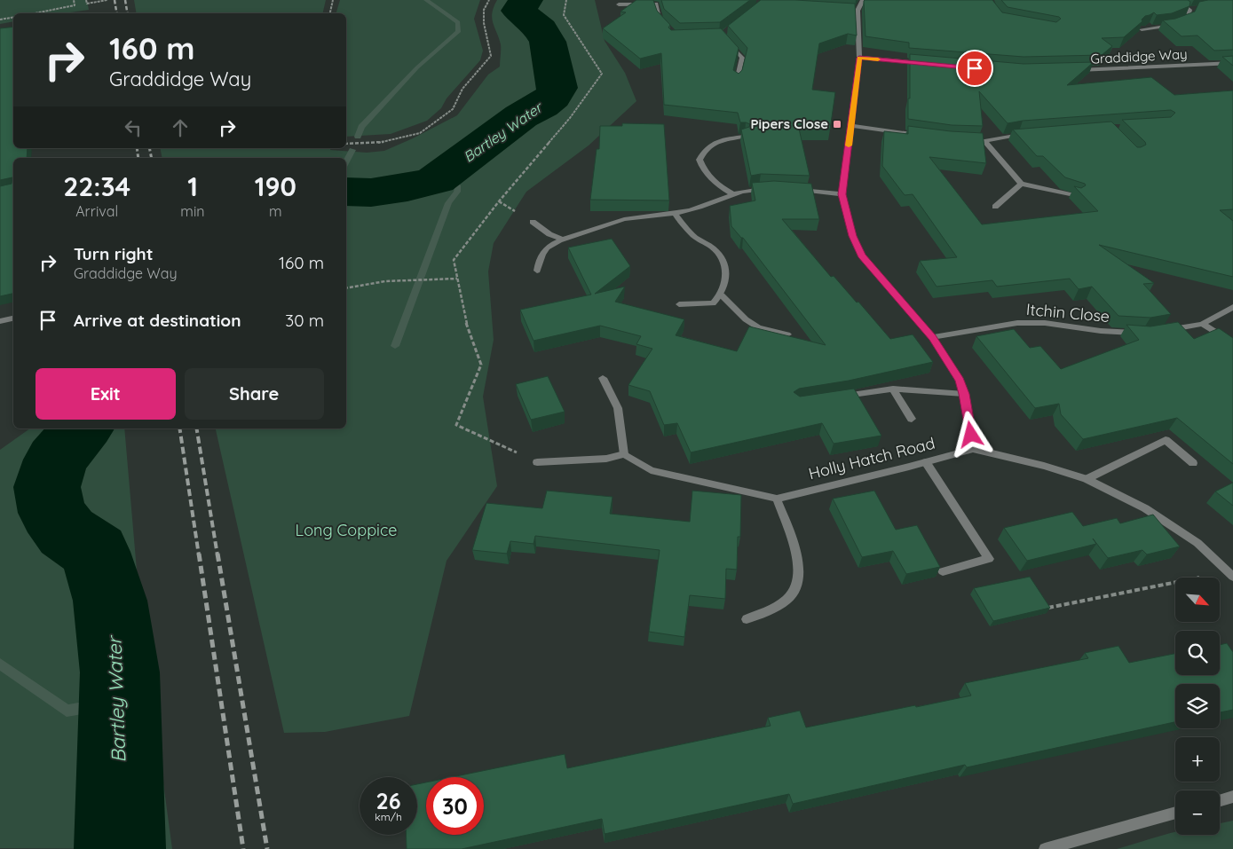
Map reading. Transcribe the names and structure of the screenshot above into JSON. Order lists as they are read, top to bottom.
{
  "streets": {
    "street": ["Graddidge Way", "Itchin Close", "Holly Hatch Road"]
  },
  "water": ["Bartley Water"],
  "parks": ["Long Coppice"],
  "places": {
    "transit": ["Pipers Close"]
  },
  "north": "bottom right",
  "page": {
    "turn": ["160 m", "Graddidge Way"],
    "eta": [
      "22:34",
      "Arrival",
      "1",
      "min",
      "190",
      "m"
    ],
    "list": [
      {
        "name": "Turn right",
        "note": "Graddidge Way",
        "value": "160 m"
      },
      {
        "name": "Arrive at destination",
        "value": "30 m"
      }
    ],
    "buttons": ["Exit", "Share"],
    "map_buttons": ["+", "−"],
    "speed": "26 km/h",
    "limit": "30"
  }
}
